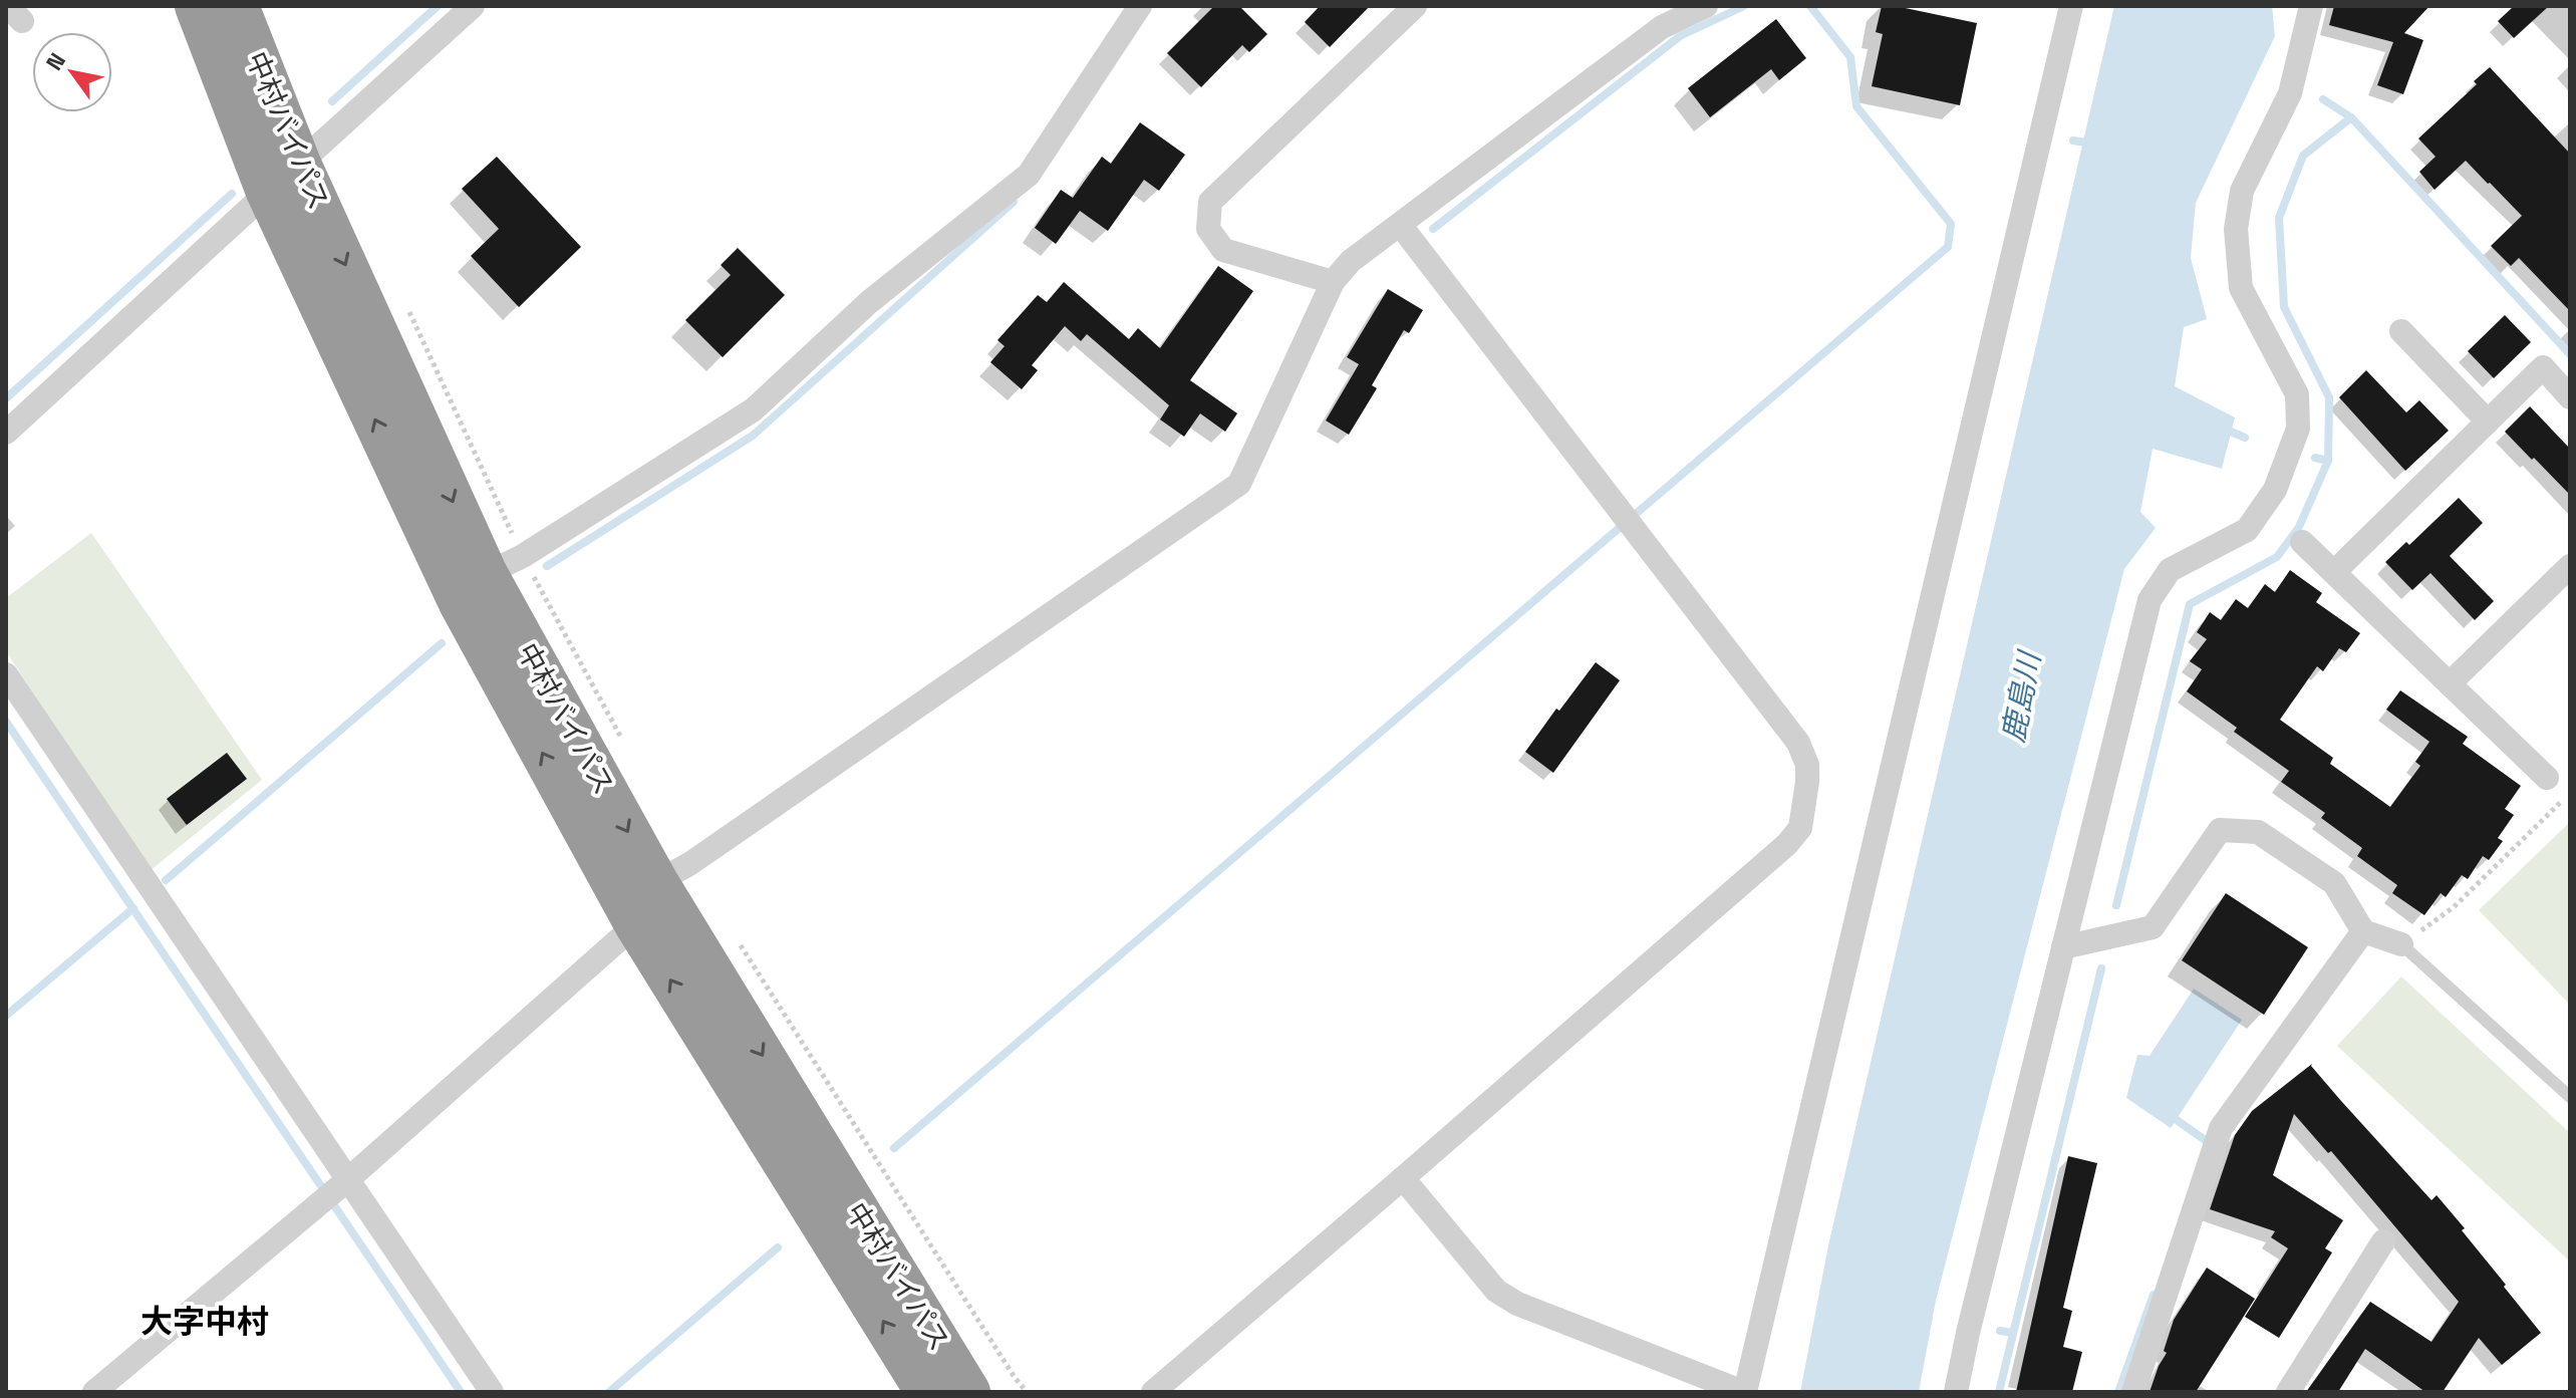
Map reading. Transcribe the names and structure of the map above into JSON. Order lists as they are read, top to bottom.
{
  "streets": {
    "highway": ["中村バイパス"]
  },
  "districts": ["大字中村"],
  "water": ["鹿島川"],
  "north": "top left"
}
